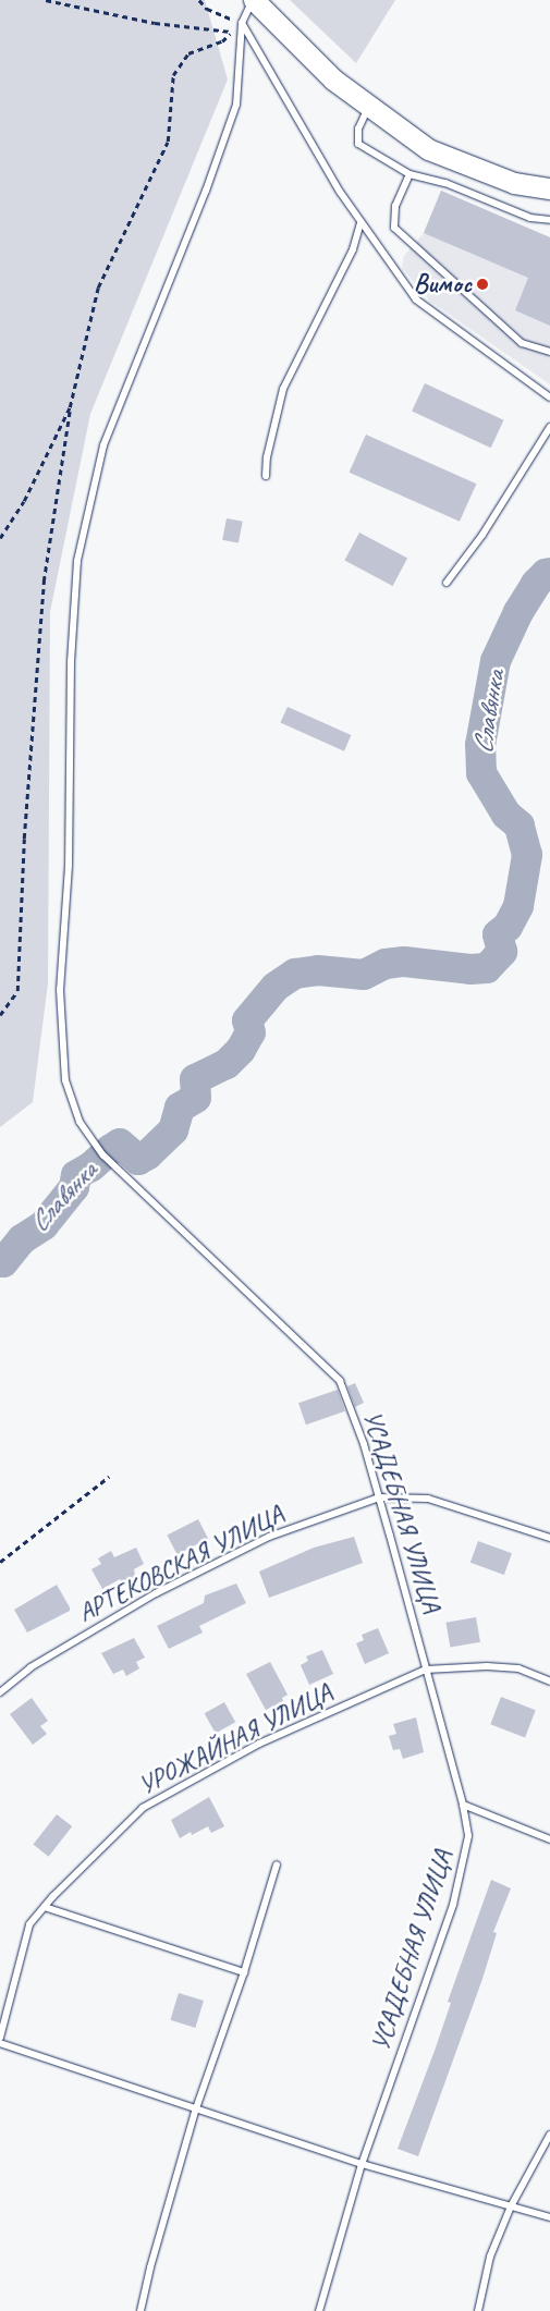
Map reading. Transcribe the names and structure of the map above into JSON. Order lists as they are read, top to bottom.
{
  "streets": {
    "lane": ["УСАДЕБНАЯ УЛИЦА", "АРТЕКОВСКАЯ УЛИЦА", "УРОЖАЙНАЯ УЛИЦА"]
  },
  "crossings": [
    ["УСАДЕБНАЯ УЛИЦА", "АРТЕКОВСКАЯ УЛИЦА"],
    ["УСАДЕБНАЯ УЛИЦА", "УРОЖАЙНАЯ УЛИЦА"]
  ],
  "water": ["Славянка"],
  "places": ["Вимос"]
}
